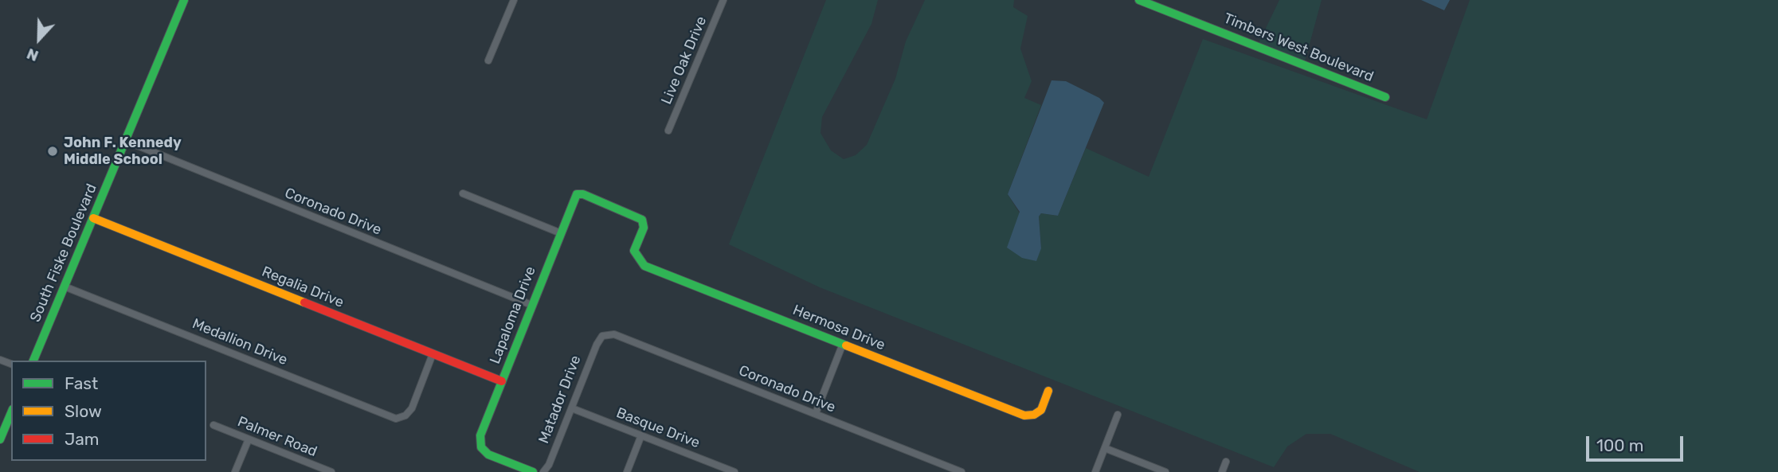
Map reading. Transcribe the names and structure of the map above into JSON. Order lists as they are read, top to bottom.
{
  "streets": {
    "street": [
      "Timbers West Boulevard",
      "Live Oak Drive",
      "Coronado Drive",
      "South Fiske Boulevard",
      "Regalia Drive",
      "Lapaloma Drive",
      "Hermosa Drive",
      "Medallion Drive",
      "Matador Drive",
      "Basque Drive",
      "Palmer Road"
    ]
  },
  "crossings": [
    ["Coronado Drive", "South Fiske Boulevard"],
    ["Coronado Drive", "Lapaloma Drive"],
    ["Coronado Drive", "Matador Drive"],
    ["South Fiske Boulevard", "Regalia Drive"],
    ["South Fiske Boulevard", "Medallion Drive"],
    ["Regalia Drive", "Lapaloma Drive"],
    ["Regalia Drive", "Medallion Drive"],
    ["Lapaloma Drive", "Hermosa Drive"],
    ["Matador Drive", "Basque Drive"]
  ],
  "places": ["John F. Kennedy Middle School"],
  "legend": ["Fast", "Slow", "Jam"],
  "scale_bar": "100 m",
  "north": "bottom"
}
